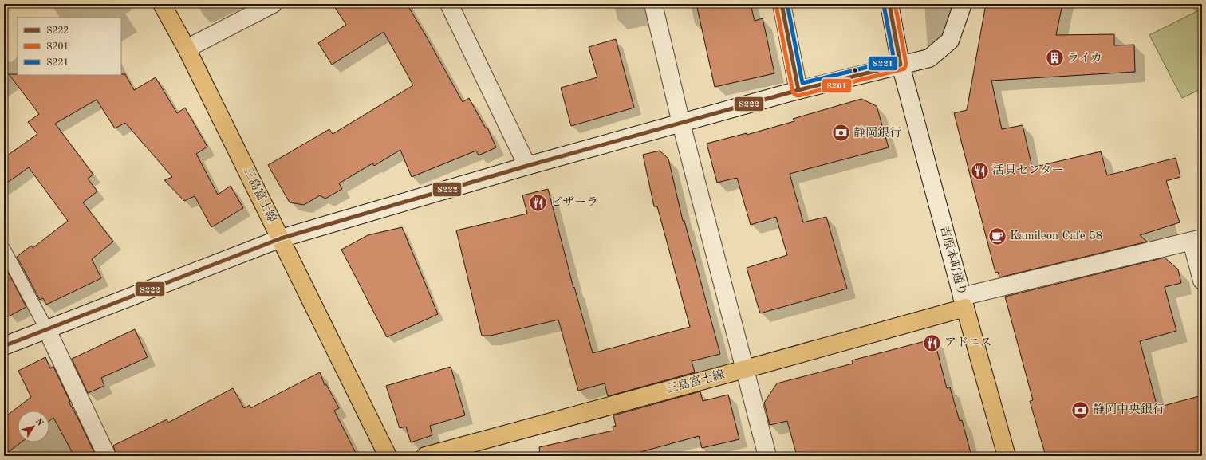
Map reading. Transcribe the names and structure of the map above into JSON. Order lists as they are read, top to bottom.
{
  "streets": {
    "main road": ["三島富士線", "吉原本町通り"]
  },
  "crossings": [
    ["三島富士線", "吉原本町通り"]
  ],
  "places": {
    "building": ["ライカ"],
    "bank": ["静岡銀行", "静岡中央銀行"],
    "restaurant": ["活貝センター", "ピザーラ", "アドニス"],
    "cafe": ["Kamileon Cafe 58"]
  },
  "lines": ["transit line S222", "transit line S201", "transit line S221"],
  "legend": ["S222", "S201", "S221"],
  "north": "top right"
}
